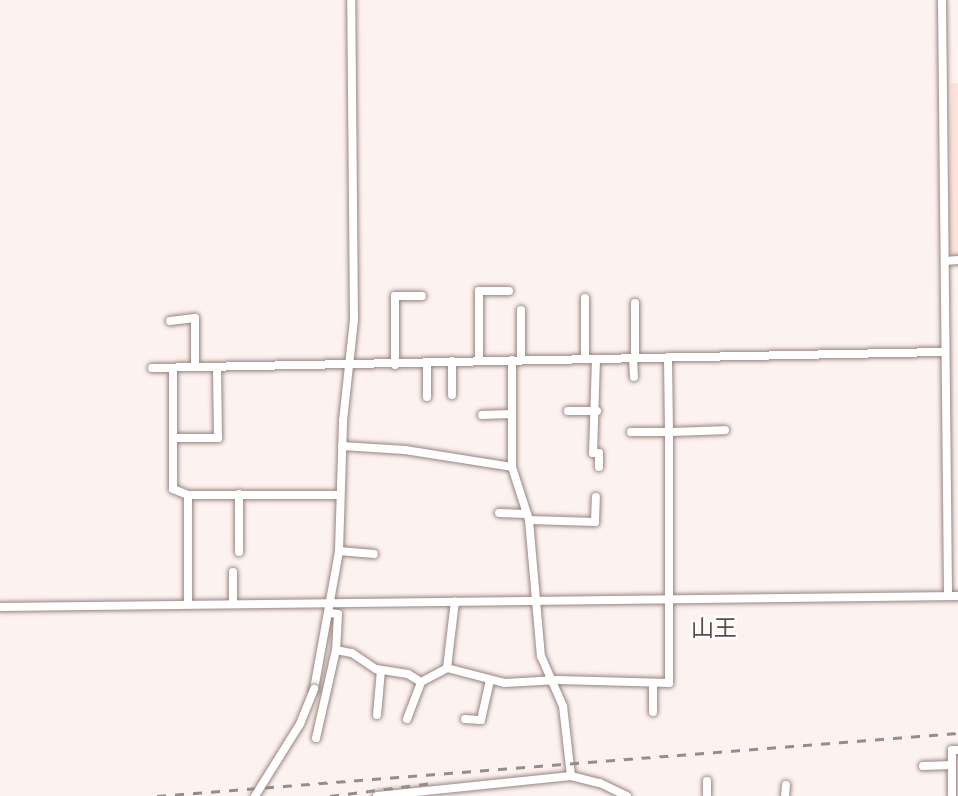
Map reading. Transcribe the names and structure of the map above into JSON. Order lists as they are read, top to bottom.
{
  "districts": ["山王"]
}
